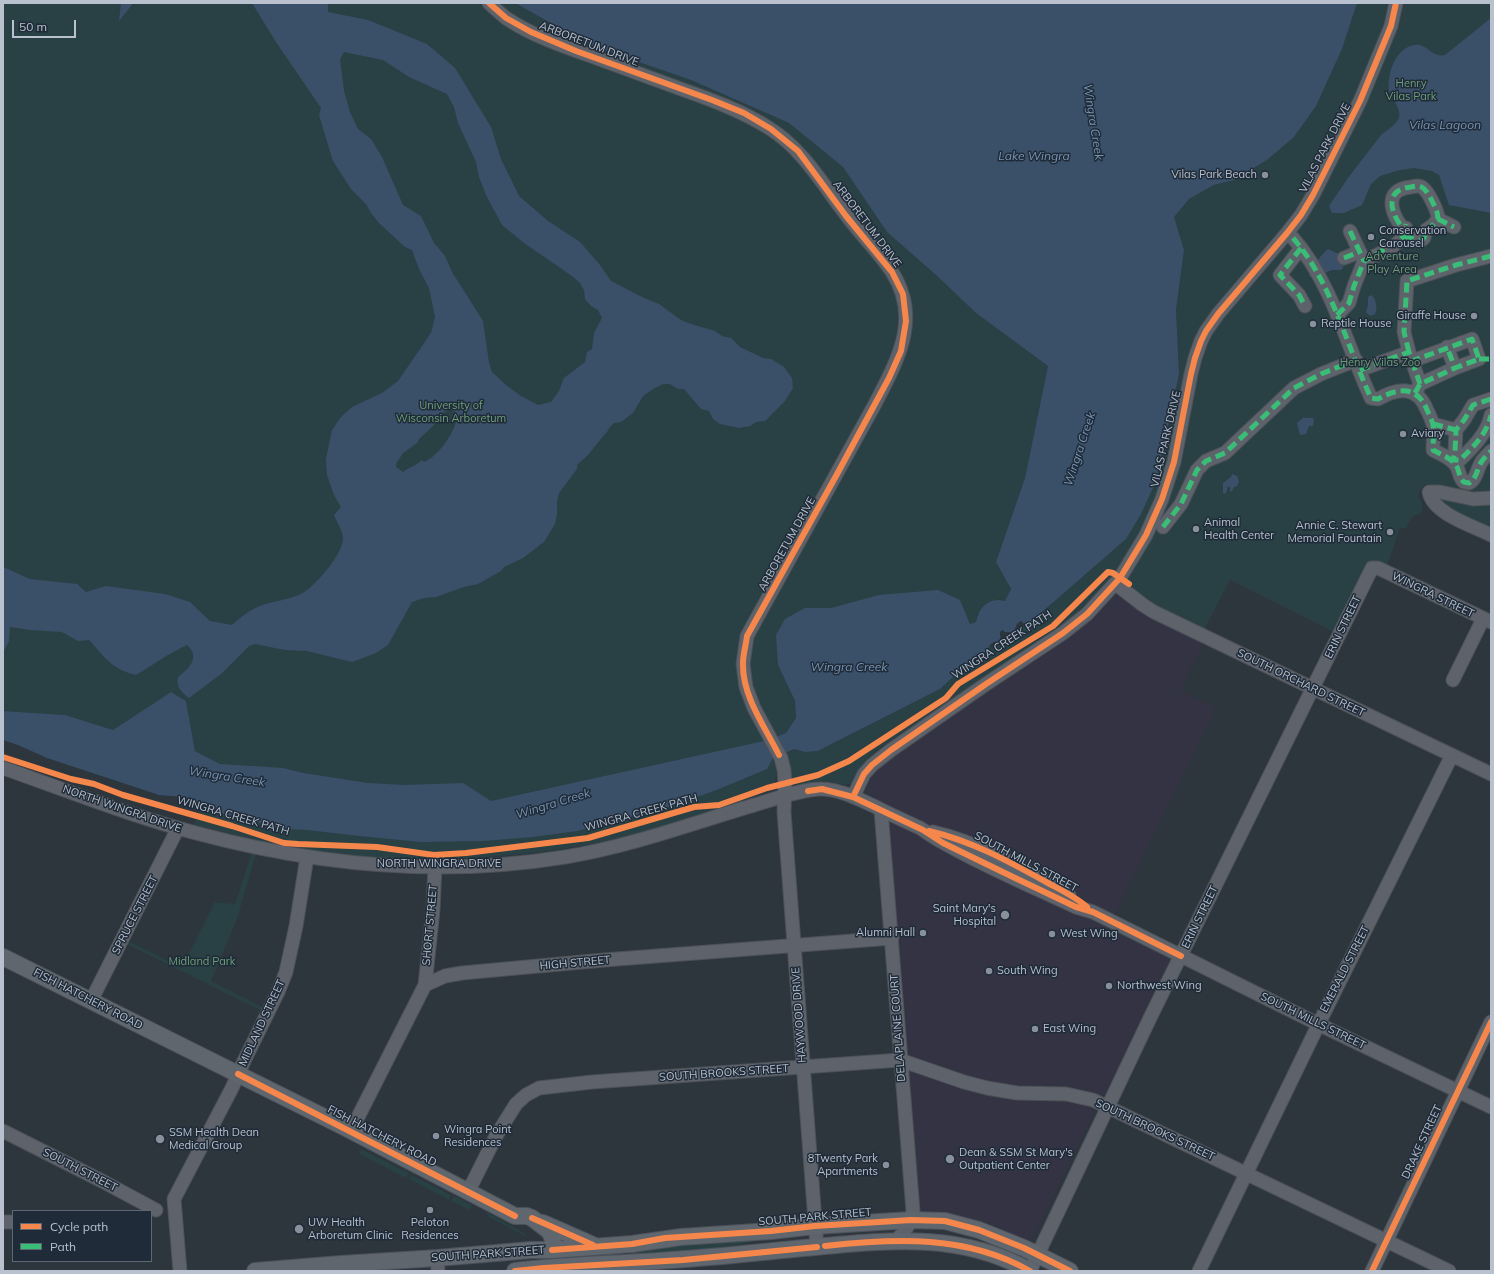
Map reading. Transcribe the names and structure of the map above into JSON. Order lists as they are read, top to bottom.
{
  "streets": {
    "main road": ["FISH HATCHERY ROAD", "SOUTH PARK STREET"],
    "street": [
      "ARBORETUM DRIVE",
      "VILAS PARK DRIVE",
      "WINGRA STREET",
      "ERIN STREET",
      "SOUTH ORCHARD STREET",
      "NORTH WINGRA DRIVE",
      "SOUTH MILLS STREET",
      "SPRUCE STREET",
      "SHORT STREET",
      "HIGH STREET",
      "EMERALD STREET",
      "HAYWOOD DRIVE",
      "MIDLAND STREET",
      "DELAPLAINE COURT",
      "SOUTH BROOKS STREET",
      "DRAKE STREET",
      "SOUTH STREET"
    ],
    "cycle path": ["WINGRA CREEK PATH"]
  },
  "crossings": [
    ["ARBORETUM DRIVE", "HAYWOOD DRIVE"],
    ["VILAS PARK DRIVE", "SOUTH ORCHARD STREET"],
    ["VILAS PARK DRIVE", "SOUTH MILLS STREET"],
    ["WINGRA STREET", "ERIN STREET"],
    ["ERIN STREET", "SOUTH ORCHARD STREET"],
    ["ERIN STREET", "SOUTH MILLS STREET"],
    ["ERIN STREET", "SOUTH BROOKS STREET"],
    ["ERIN STREET", "SOUTH PARK STREET"],
    ["SOUTH ORCHARD STREET", "EMERALD STREET"],
    ["NORTH WINGRA DRIVE", "SOUTH MILLS STREET"],
    ["NORTH WINGRA DRIVE", "SPRUCE STREET"],
    ["NORTH WINGRA DRIVE", "SHORT STREET"],
    ["NORTH WINGRA DRIVE", "HAYWOOD DRIVE"],
    ["NORTH WINGRA DRIVE", "MIDLAND STREET"],
    ["SOUTH MILLS STREET", "EMERALD STREET"],
    ["SOUTH MILLS STREET", "DELAPLAINE COURT"],
    ["SOUTH MILLS STREET", "DRAKE STREET"],
    ["SPRUCE STREET", "FISH HATCHERY ROAD"],
    ["SHORT STREET", "HIGH STREET"],
    ["HIGH STREET", "HAYWOOD DRIVE"],
    ["HIGH STREET", "DELAPLAINE COURT"],
    ["EMERALD STREET", "SOUTH BROOKS STREET"],
    ["FISH HATCHERY ROAD", "MIDLAND STREET"],
    ["FISH HATCHERY ROAD", "SOUTH BROOKS STREET"],
    ["FISH HATCHERY ROAD", "SOUTH PARK STREET"],
    ["HAYWOOD DRIVE", "SOUTH BROOKS STREET"],
    ["HAYWOOD DRIVE", "SOUTH PARK STREET"],
    ["DELAPLAINE COURT", "SOUTH BROOKS STREET"],
    ["DELAPLAINE COURT", "SOUTH PARK STREET"],
    ["SOUTH BROOKS STREET", "DRAKE STREET"]
  ],
  "water": ["Wingra Creek", "Vilas Lagoon", "Lake Wingra"],
  "parks": [
    "Henry Vilas Park",
    "Adventure Play Area",
    "Henry Vilas Zoo",
    "University of Wisconsin Arboretum",
    "Midland Park"
  ],
  "places": [
    "Vilas Park Beach",
    "Conservation Carousel",
    "Giraffe House",
    "Reptile House",
    "Aviary",
    "Animal Health Center",
    "Annie C. Stewart Memorial Fountain",
    "Saint Mary's Hospital",
    "Alumni Hall",
    "West Wing",
    "South Wing",
    "Northwest Wing",
    "East Wing",
    "Wingra Point Residences",
    "SSM Health Dean Medical Group",
    "Dean & SSM St Mary's Outpatient Center",
    "8Twenty Park Apartments",
    "Peloton Residences",
    "UW Health Arboretum Clinic"
  ],
  "legend": ["Cycle path", "Path"],
  "scale_bar": "50 m"
}
